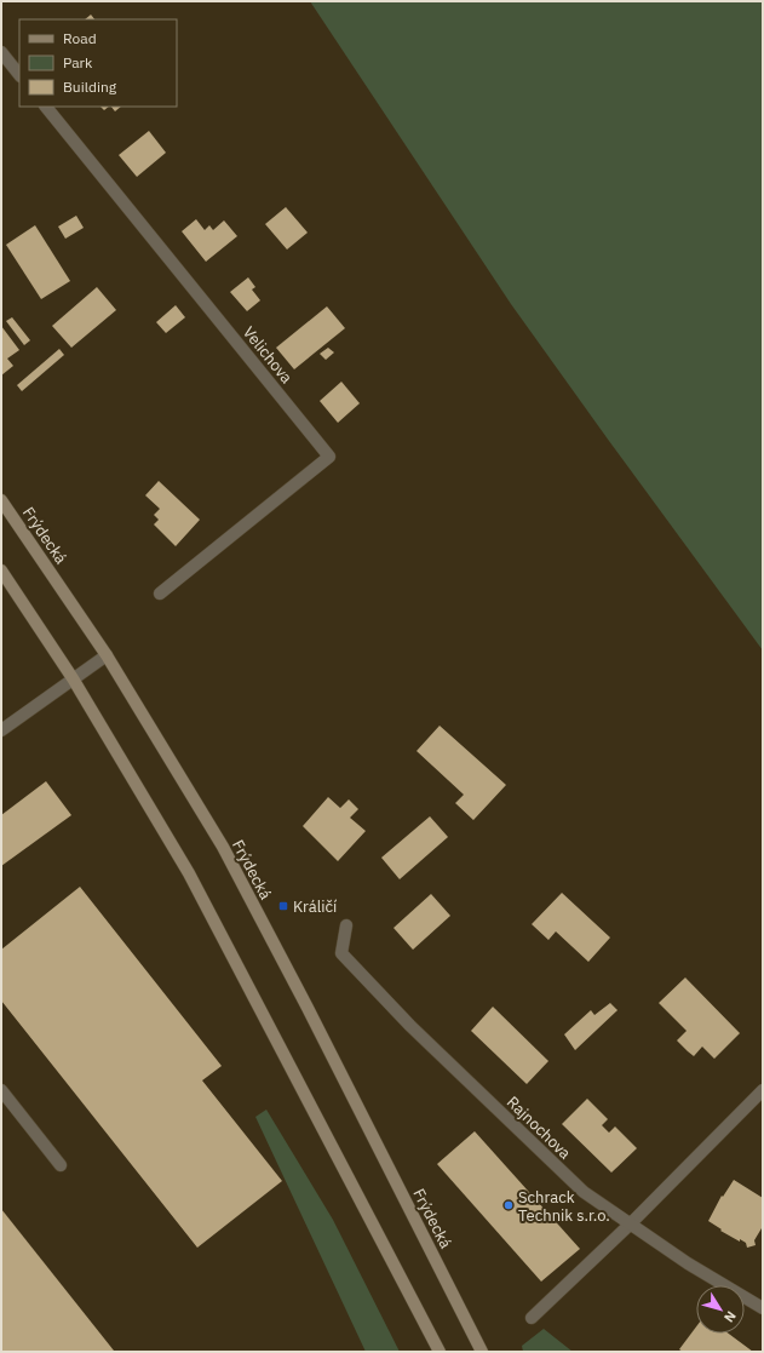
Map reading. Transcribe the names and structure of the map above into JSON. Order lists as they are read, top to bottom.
{
  "streets": {
    "main road": ["Frýdecká"],
    "street": ["Velichova", "Rajnochova"]
  },
  "places": {
    "transit": ["Králičí"],
    "other": ["Schrack Technik s.r.o."]
  },
  "legend": ["Road", "Park", "Building"],
  "north": "bottom right"
}
